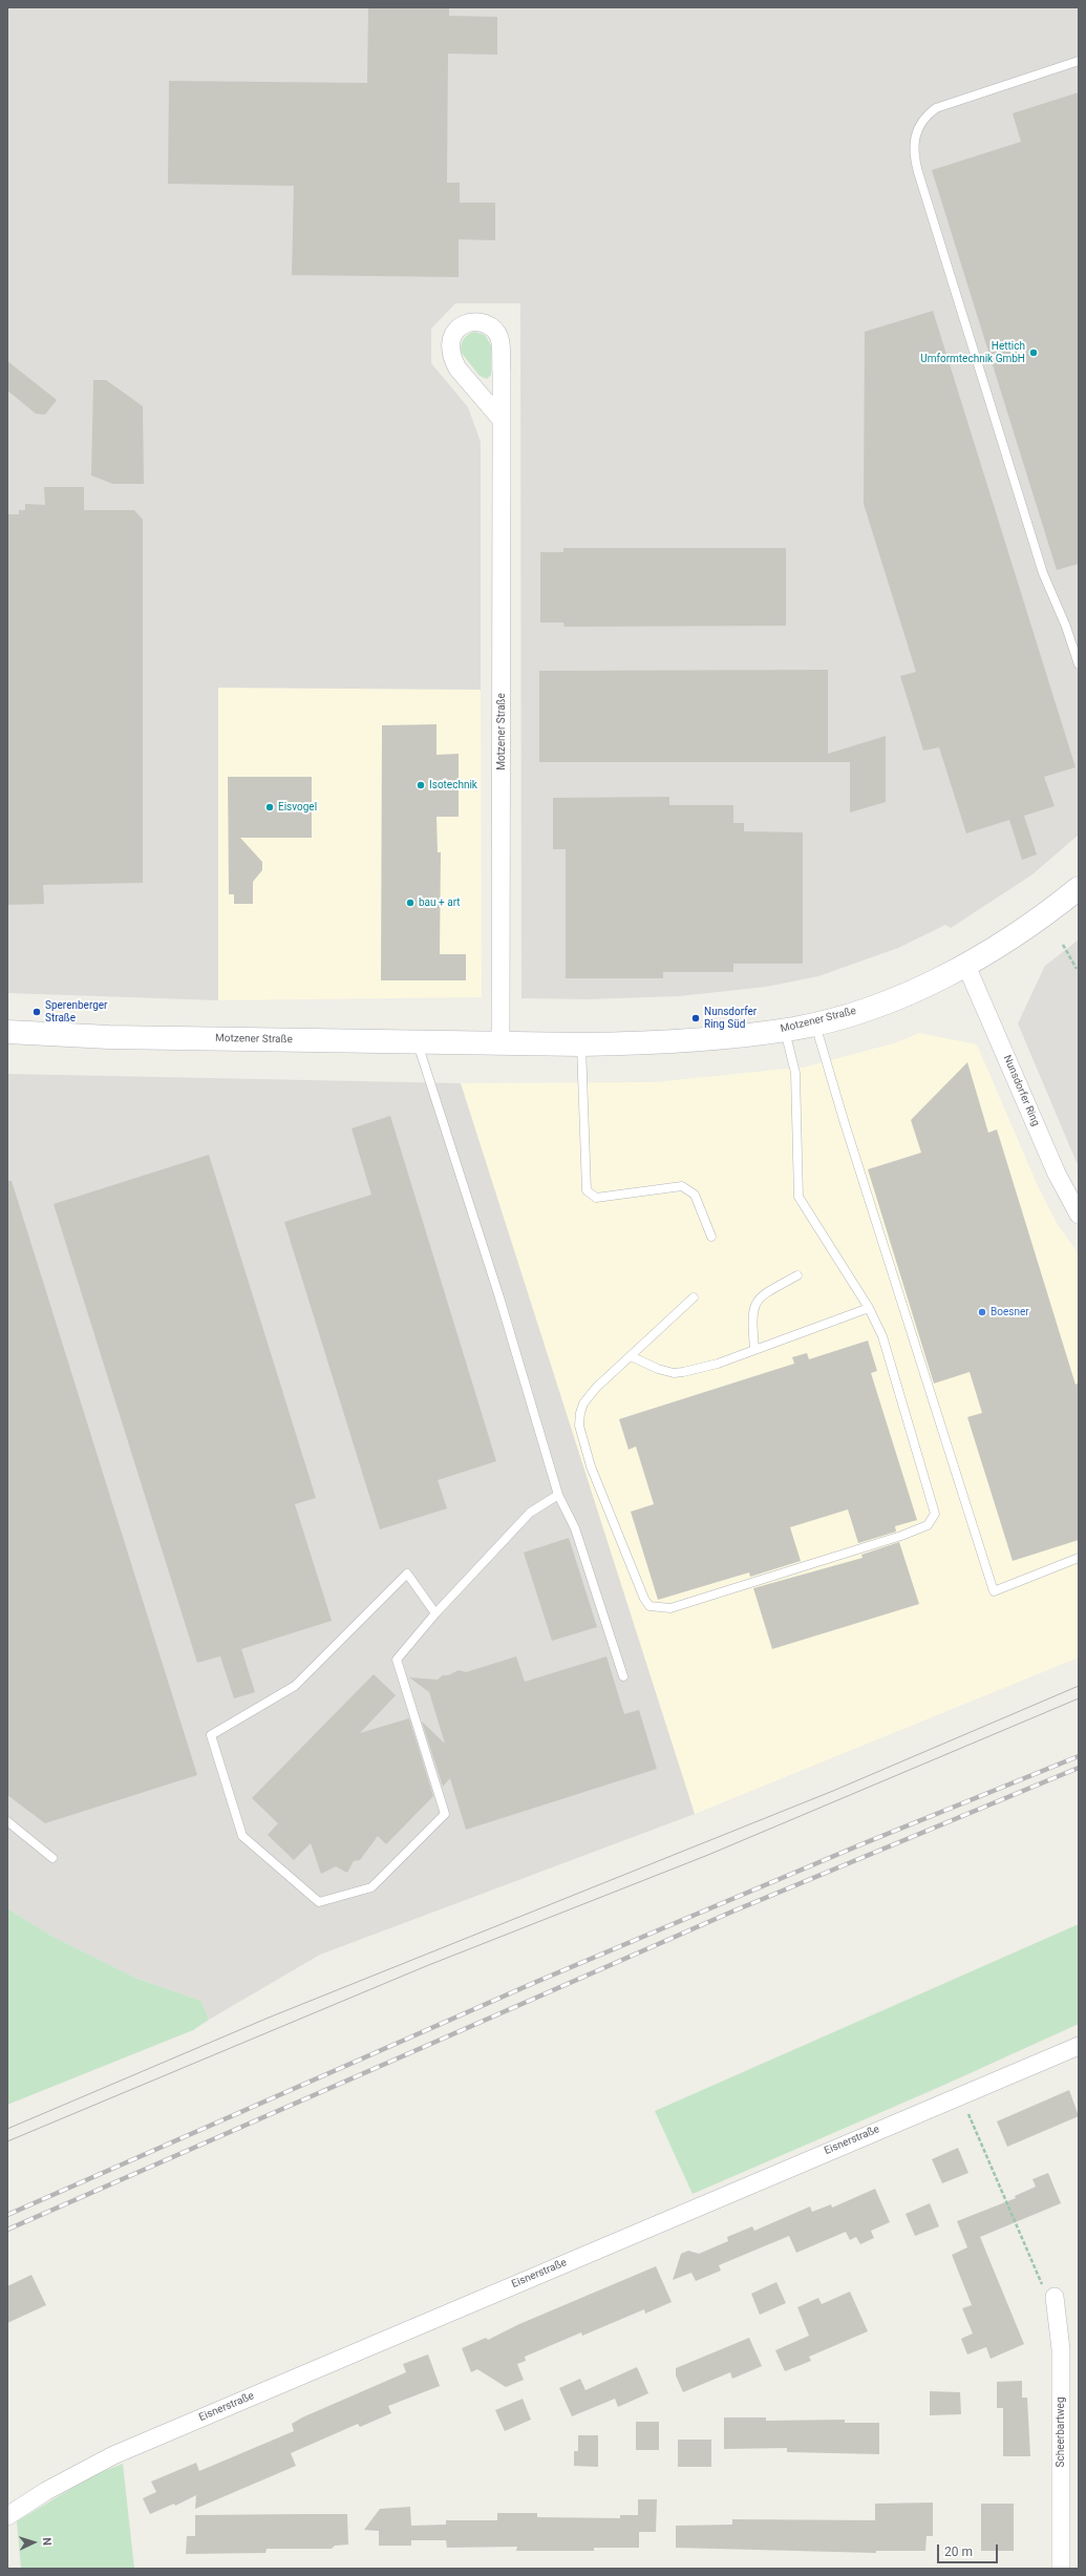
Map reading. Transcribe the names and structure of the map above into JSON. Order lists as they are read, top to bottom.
{
  "streets": {
    "street": [
      "Motzener Straße",
      "Nunsdorfer Ring",
      "Eisnerstraße",
      "Scheerbartweg"
    ]
  },
  "crossings": [
    ["Motzener Straße", "Nunsdorfer Ring"]
  ],
  "places": [
    "Hettich Umformtechnik GmbH",
    "Isotechnik",
    "Eisvogel",
    "bau + art",
    "Sperenberger Straße",
    "Nunsdorfer Ring Süd",
    "Boesner"
  ],
  "scale_bar": "20 m",
  "north": "right"
}
